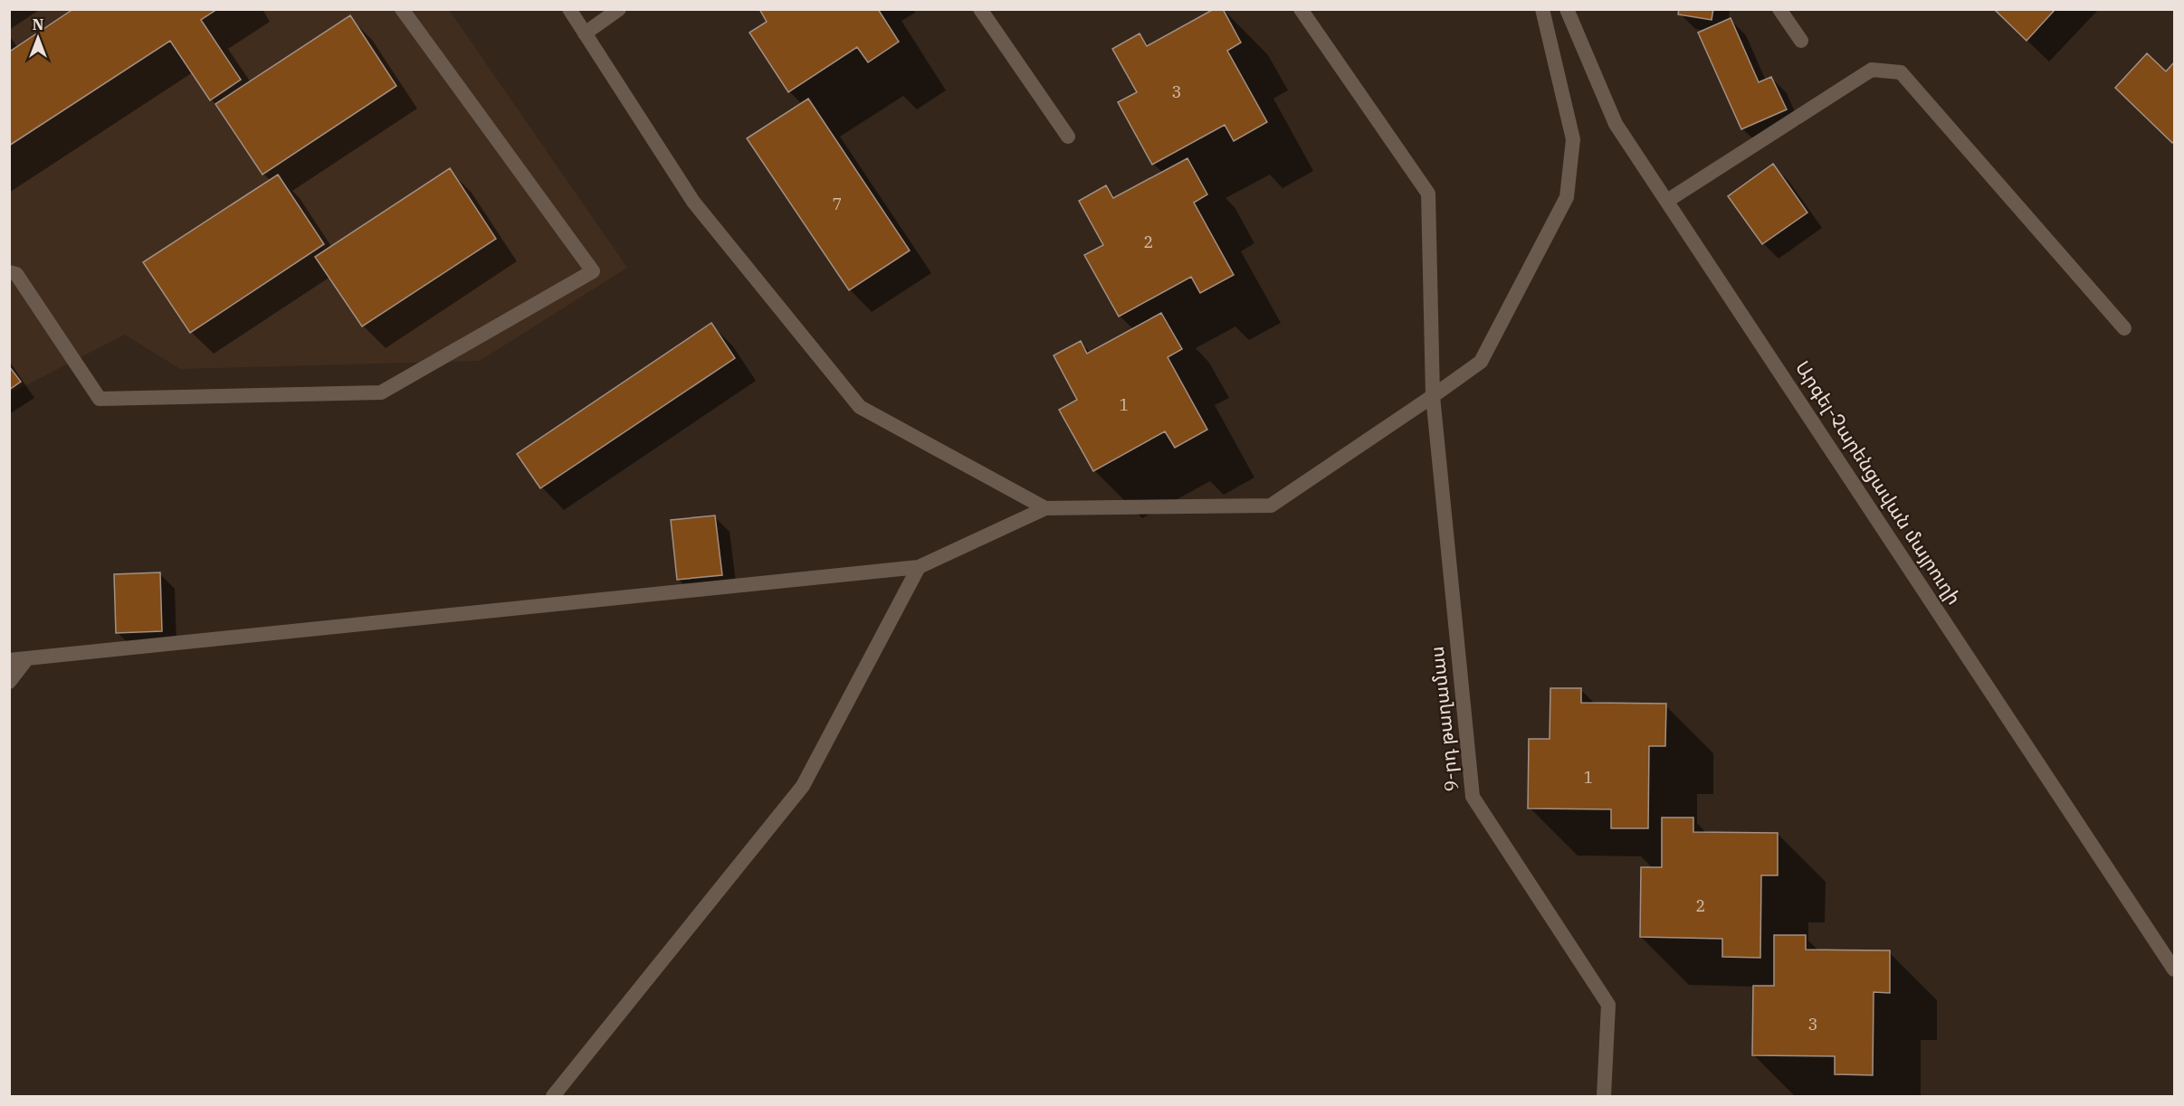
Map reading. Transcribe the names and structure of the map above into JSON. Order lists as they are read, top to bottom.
{
  "streets": {
    "street": ["Արգել-Չարենցավան մայրուղի", "9-րդ թաղամաս"]
  },
  "house_numbers": [
    "3",
    "7",
    "2",
    "1",
    "1",
    "2",
    "3"
  ],
  "north": "top"
}
